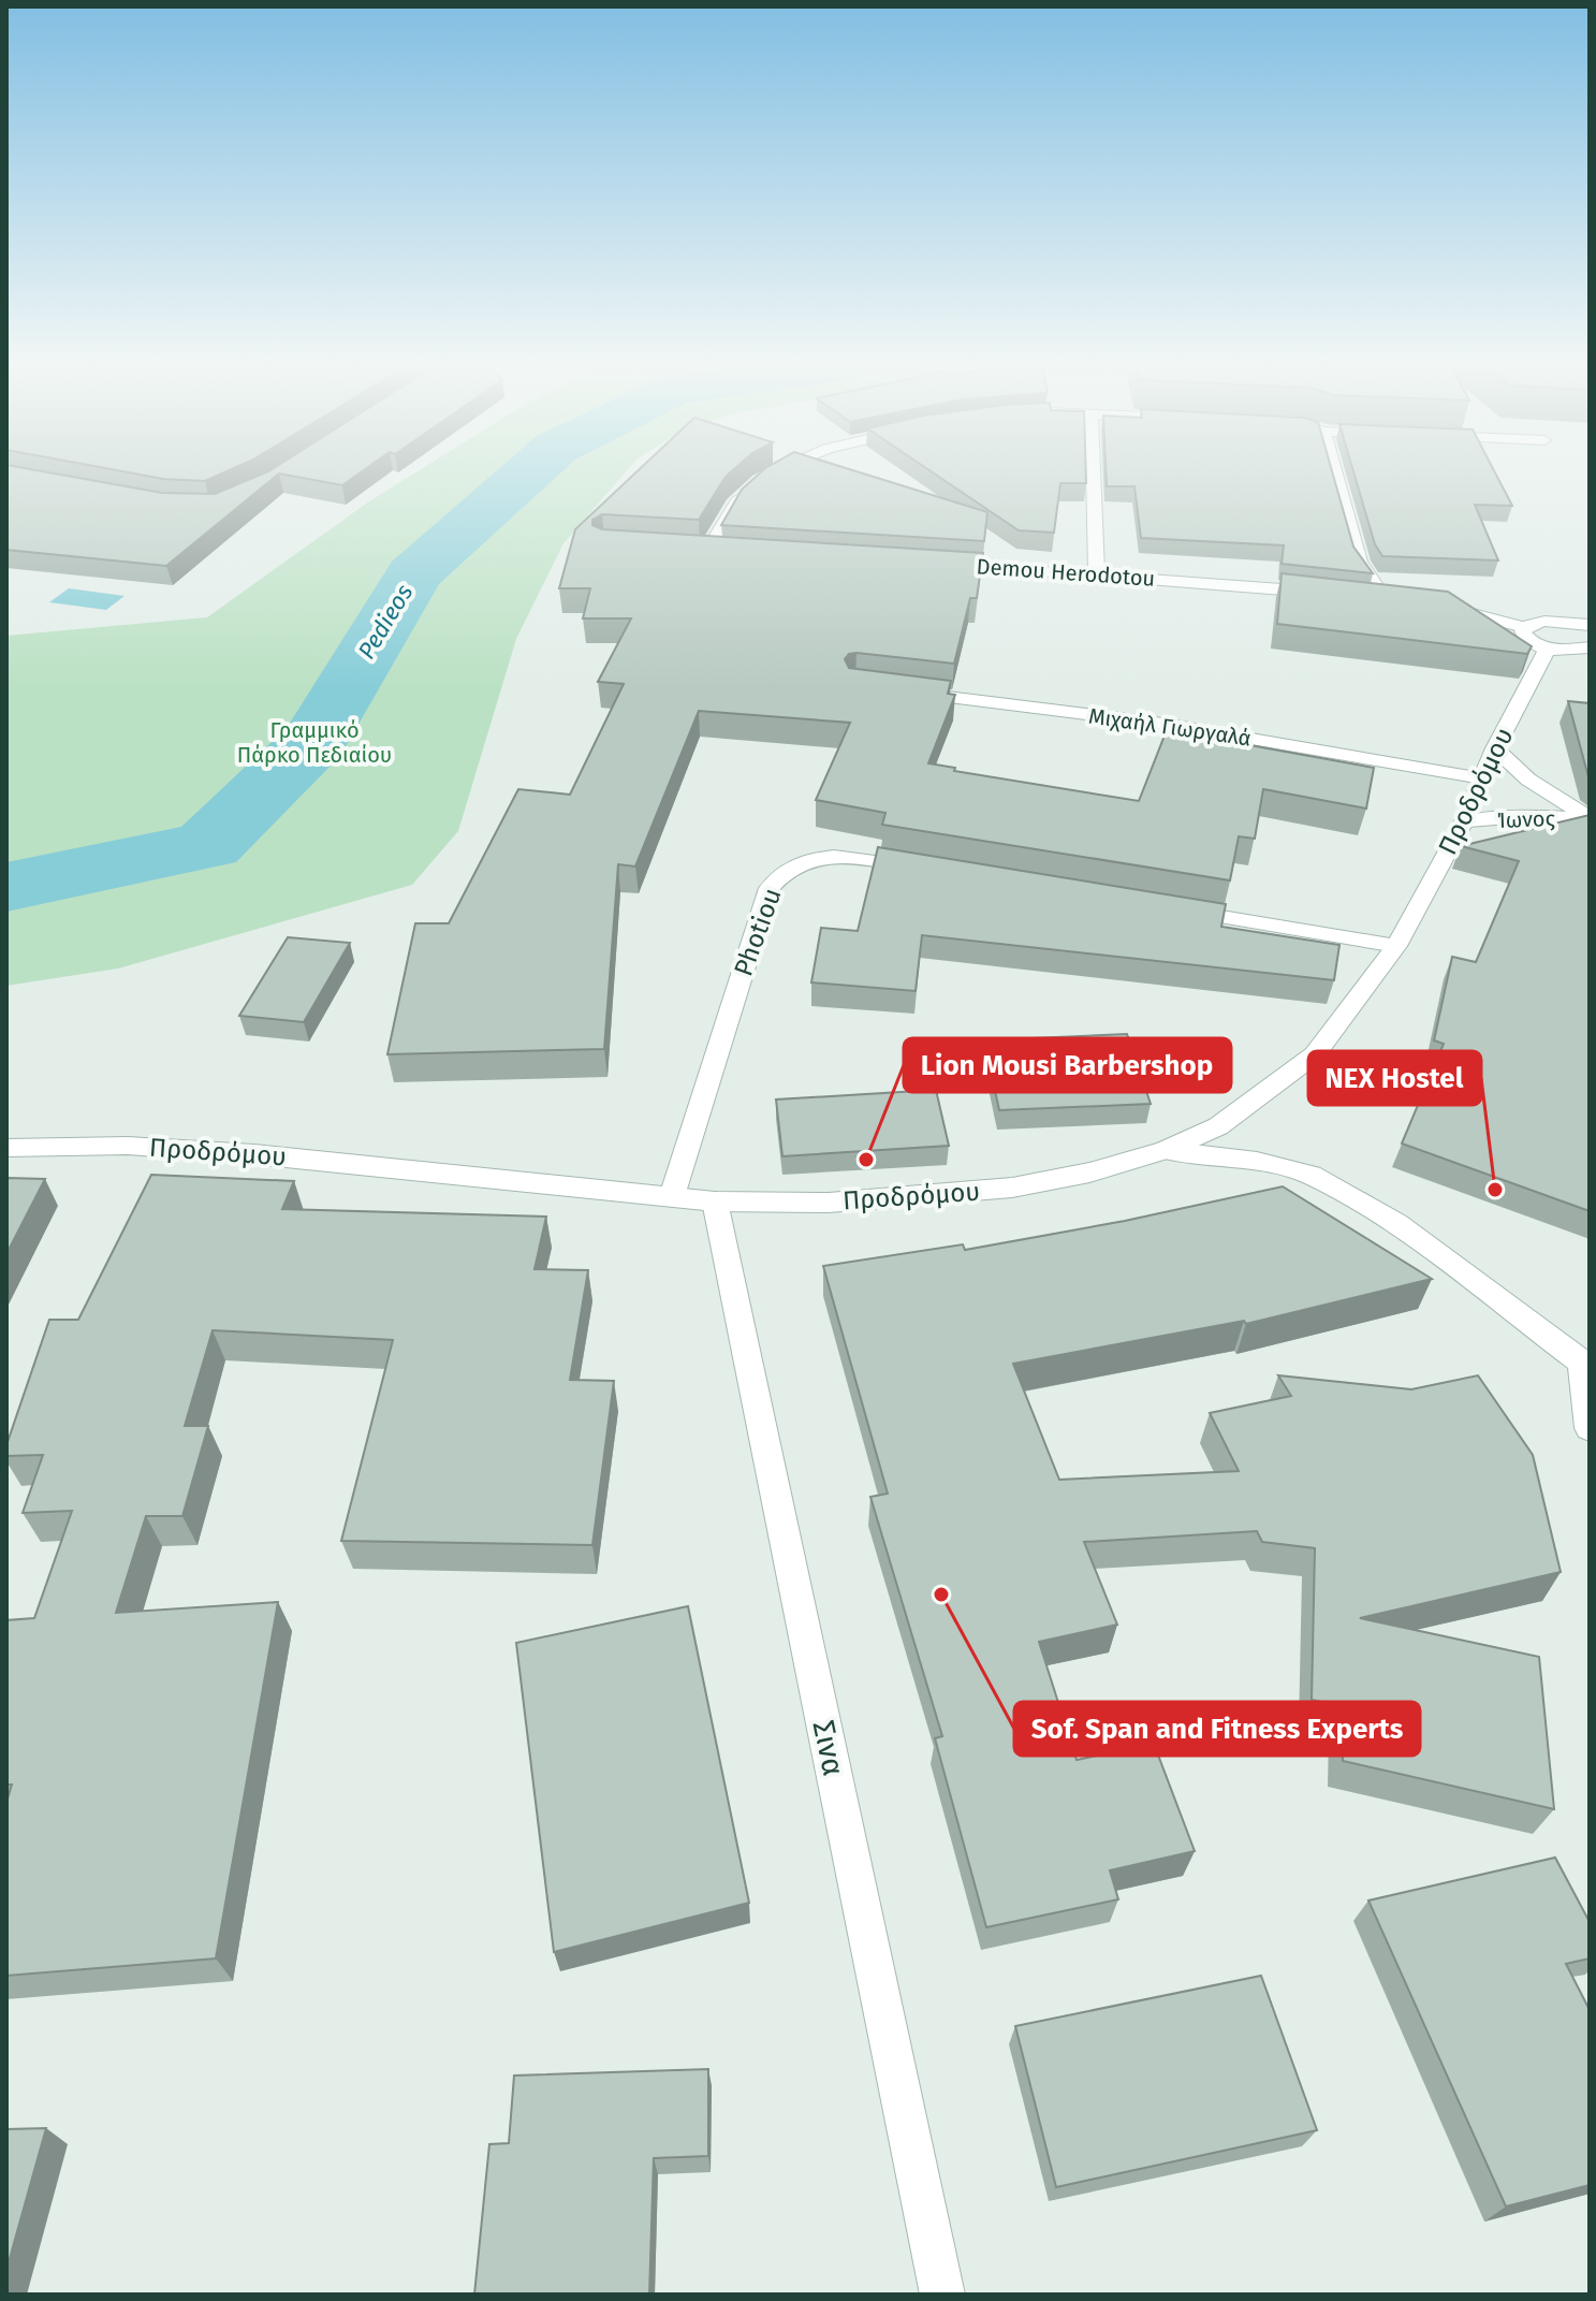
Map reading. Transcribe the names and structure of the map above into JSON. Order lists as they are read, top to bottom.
{
  "streets": {
    "street": [
      "Demou Herodotou",
      "Μιχαήλ Γιωργαλά",
      "Προδρόμου",
      "Ίωνος",
      "Photiou",
      "Σινα"
    ]
  },
  "crossings": [
    ["Μιχαήλ Γιωργαλά", "Προδρόμου"],
    ["Προδρόμου", "Ίωνος"],
    ["Προδρόμου", "Photiou"],
    ["Προδρόμου", "Σινα"]
  ],
  "water": ["Pedieos"],
  "parks": ["Γραμμικό Πάρκο Πεδιαίου"],
  "places": ["Lion Mousi Barbershop", "NEX Hostel", "Sof. Span and Fitness Experts"]
}
